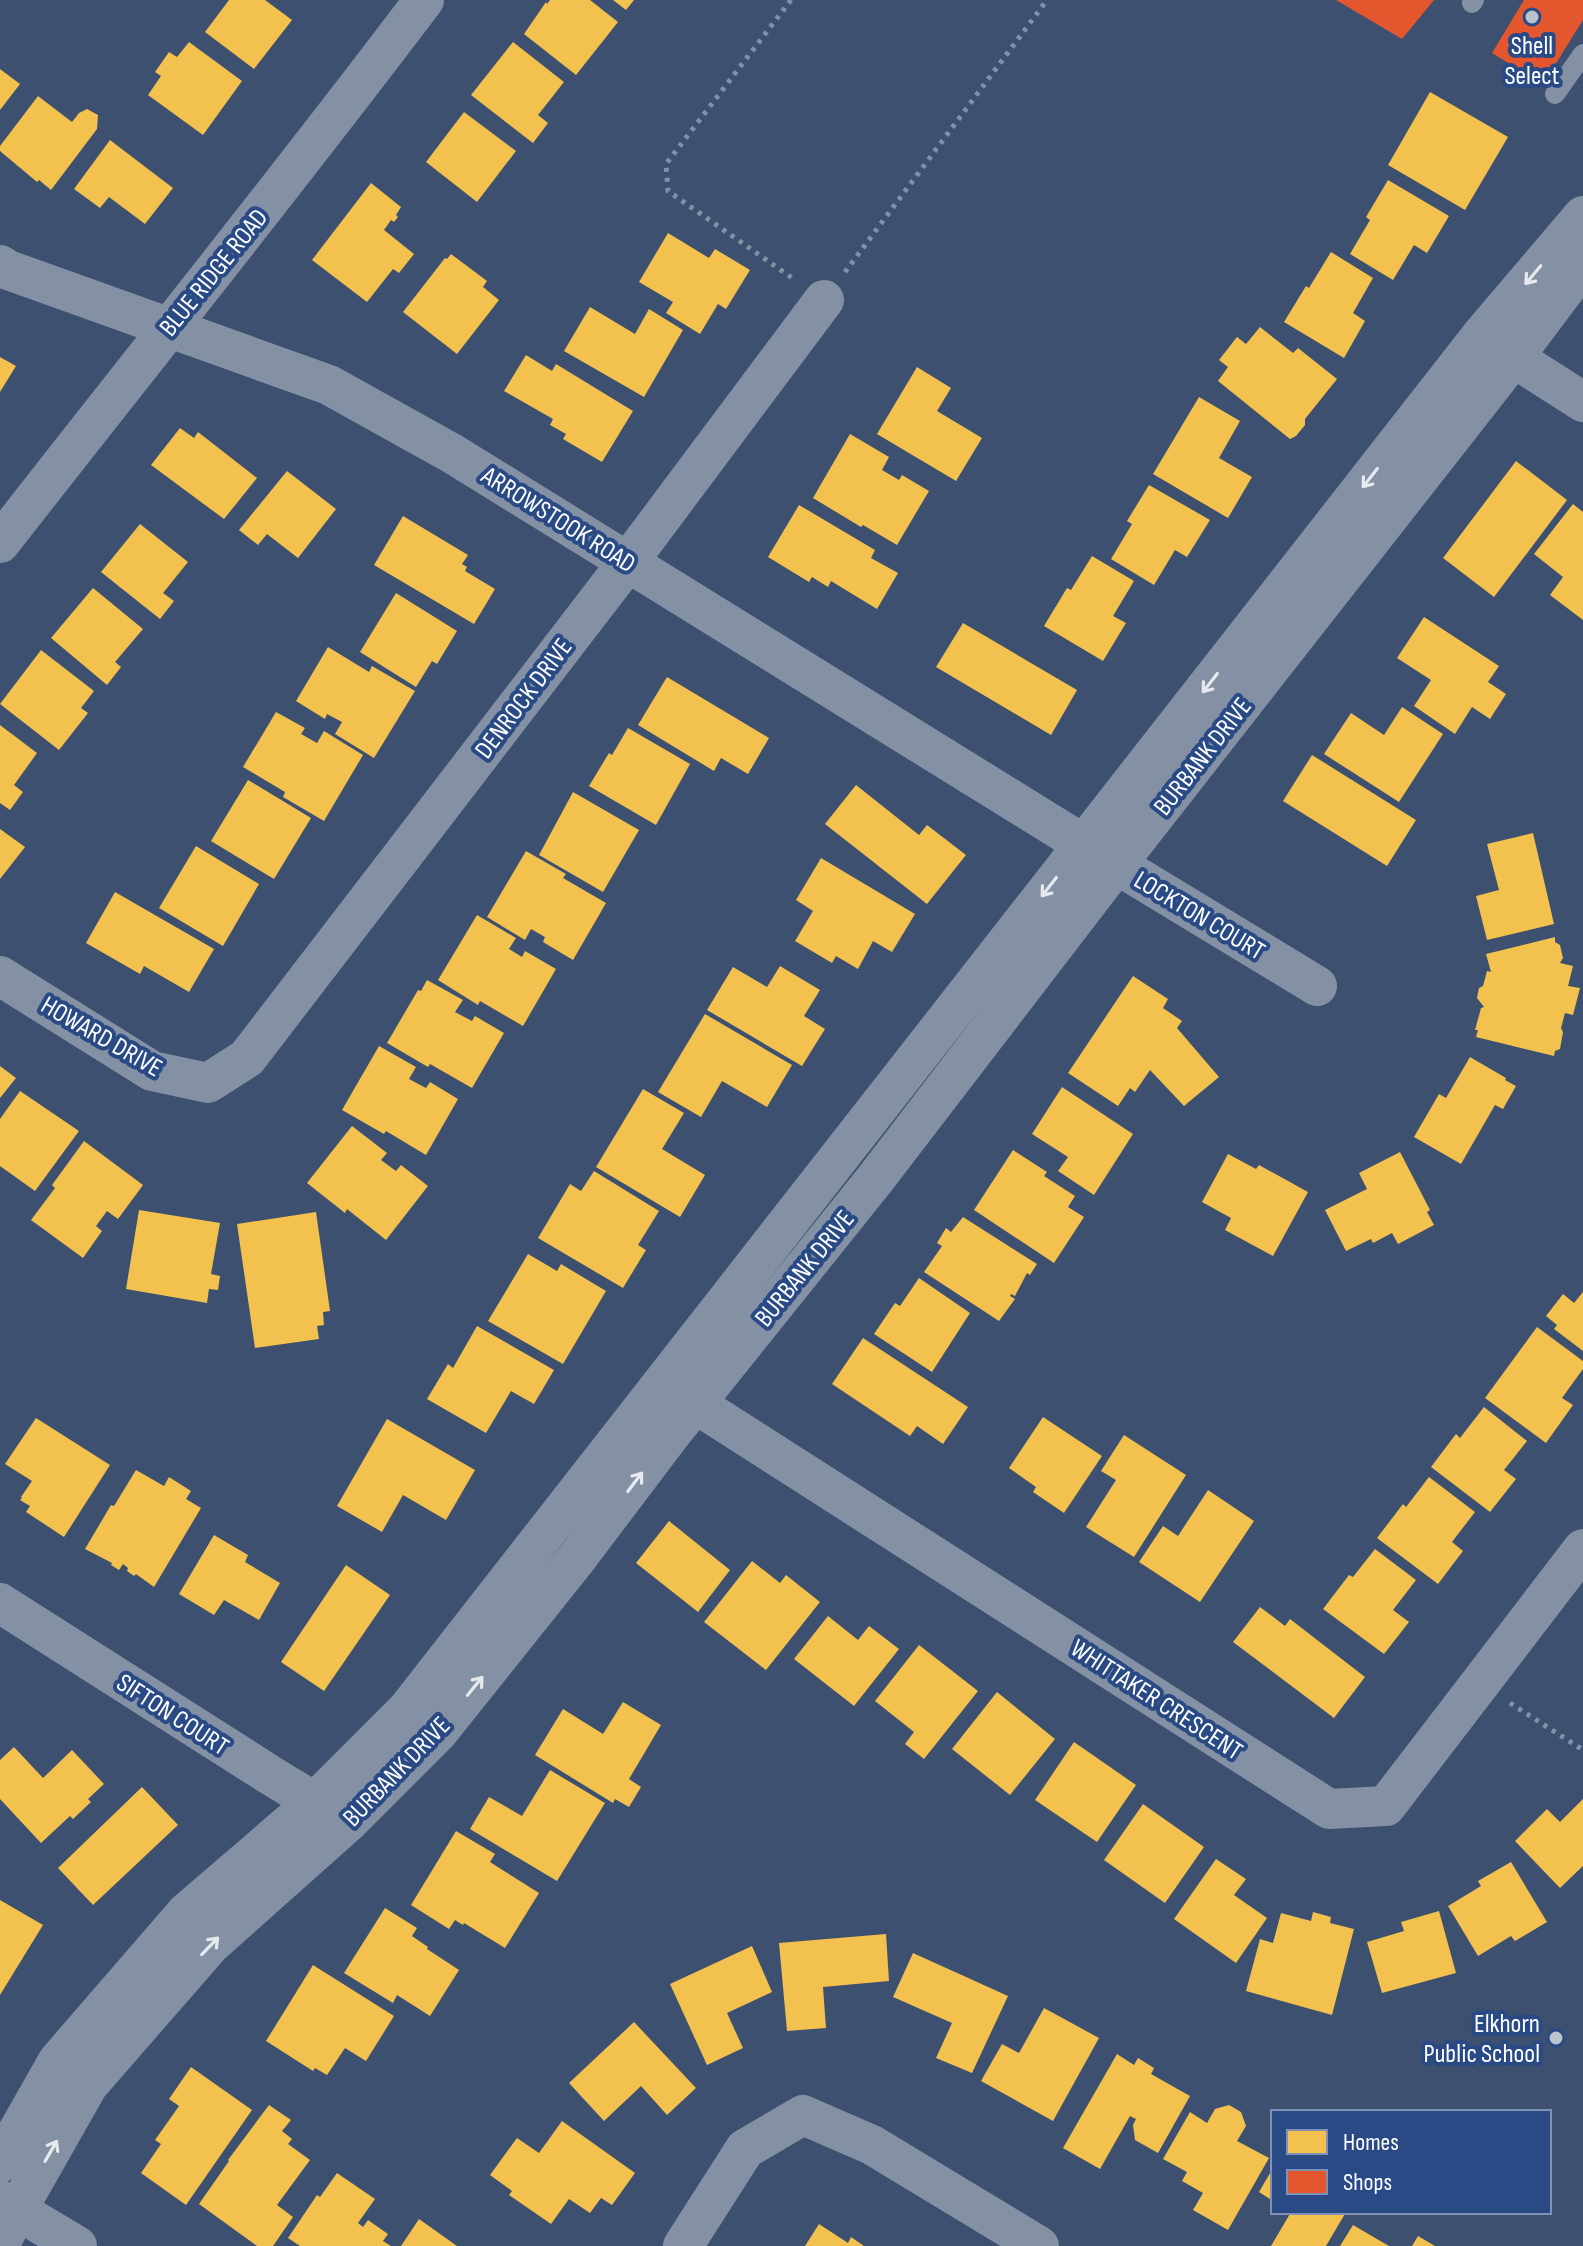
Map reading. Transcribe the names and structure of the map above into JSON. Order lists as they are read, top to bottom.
{
  "streets": {
    "street": [
      "BLUE RIDGE ROAD",
      "ARROWSTOOK ROAD",
      "DENROCK DRIVE",
      "BURBANK DRIVE",
      "LOCKTON COURT",
      "HOWARD DRIVE",
      "WHITTAKER CRESCENT",
      "SIFTON COURT"
    ]
  },
  "crossings": [
    ["BLUE RIDGE ROAD", "ARROWSTOOK ROAD"],
    ["ARROWSTOOK ROAD", "DENROCK DRIVE"],
    ["ARROWSTOOK ROAD", "BURBANK DRIVE"],
    ["ARROWSTOOK ROAD", "LOCKTON COURT"],
    ["DENROCK DRIVE", "HOWARD DRIVE"],
    ["BURBANK DRIVE", "LOCKTON COURT"],
    ["BURBANK DRIVE", "WHITTAKER CRESCENT"],
    ["BURBANK DRIVE", "SIFTON COURT"]
  ],
  "places": ["Shell Select", "Elkhorn Public School"],
  "legend": ["Homes", "Shops"]
}
